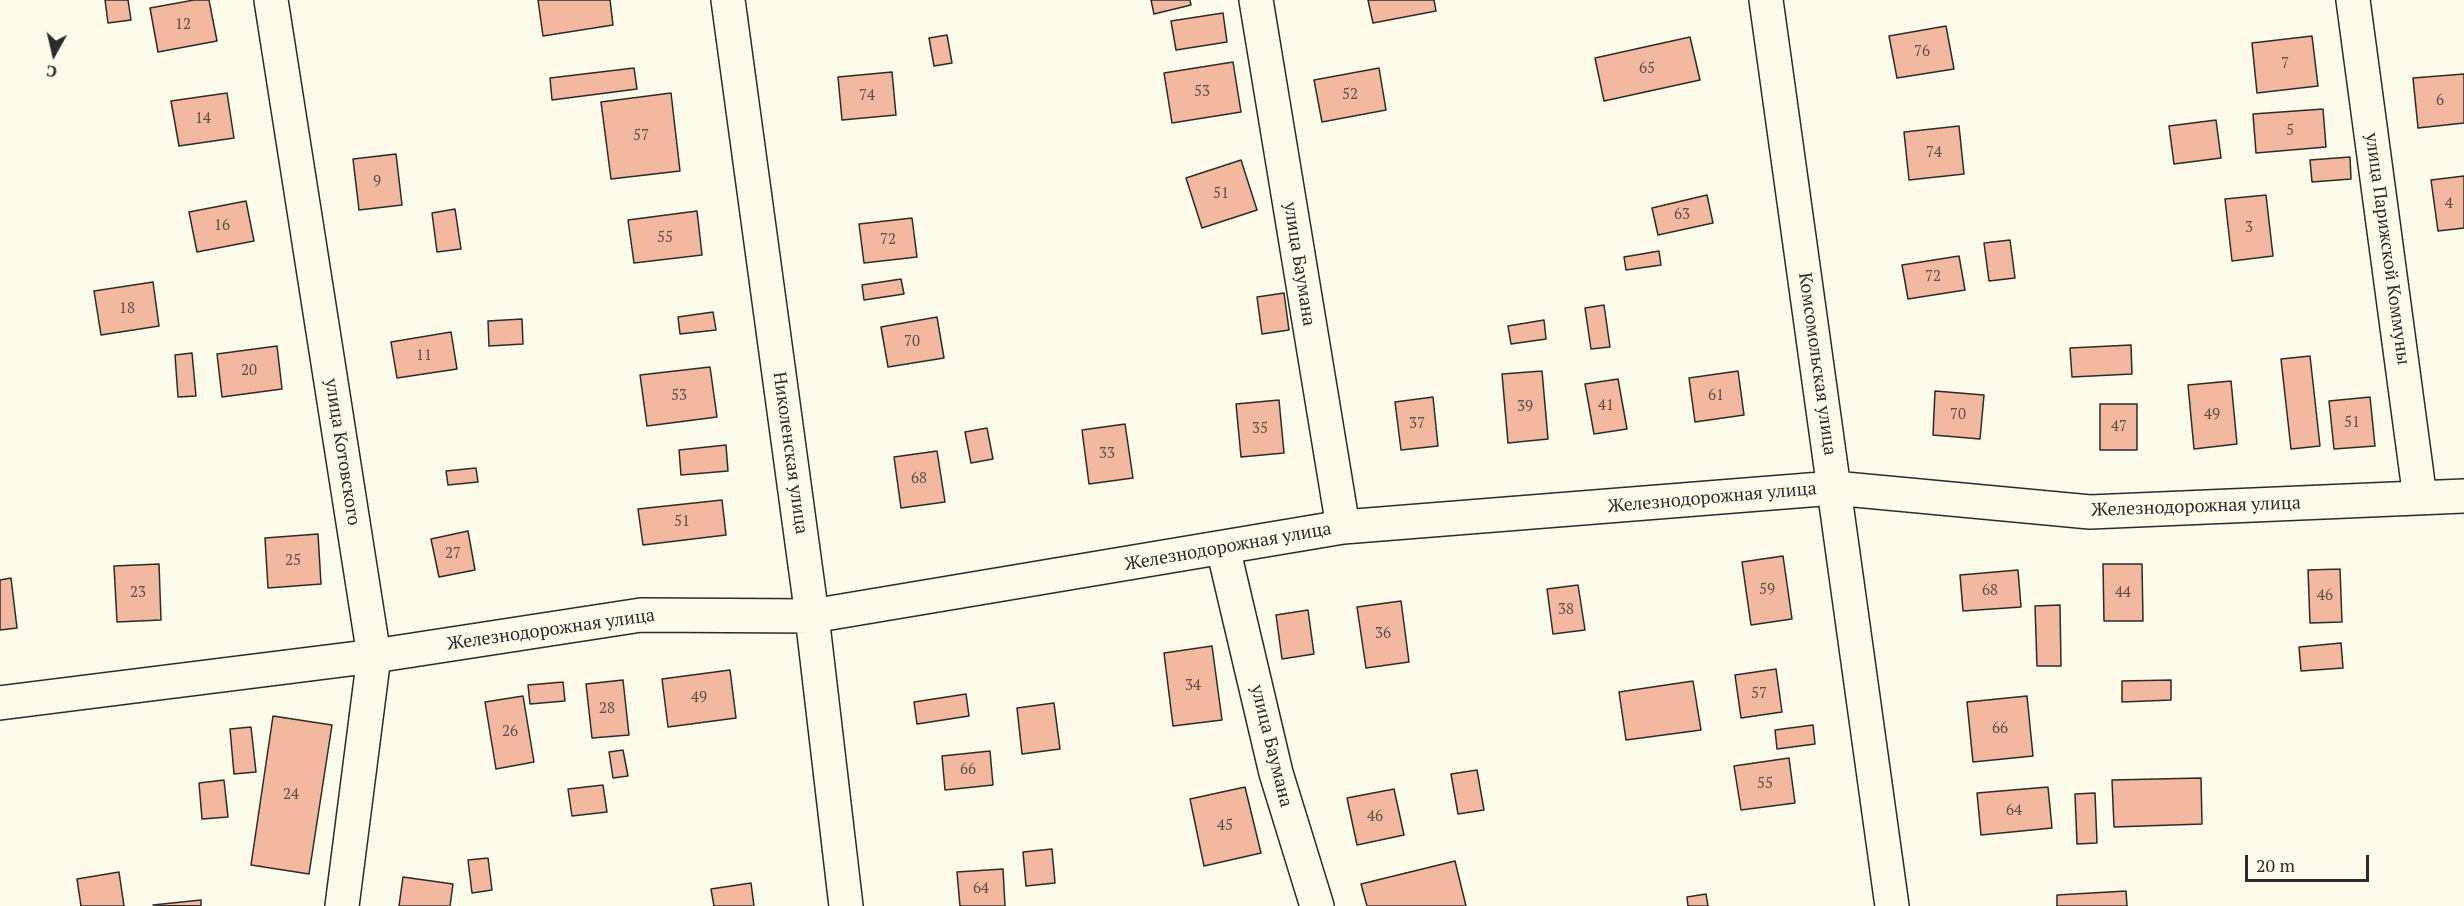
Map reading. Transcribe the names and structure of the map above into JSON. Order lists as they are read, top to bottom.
{
  "streets": {
    "street": [
      "улица Парижской Коммуны",
      "улица Баумана",
      "Комсомольская улица",
      "улица Котовского",
      "Николенская улица",
      "Железнодорожная улица"
    ]
  },
  "crossings": [
    ["улица Парижской Коммуны", "Железнодорожная улица"],
    ["улица Баумана", "Железнодорожная улица"],
    ["Комсомольская улица", "Железнодорожная улица"],
    ["улица Котовского", "Железнодорожная улица"],
    ["Николенская улица", "Железнодорожная улица"]
  ],
  "house_numbers": [
    "12",
    "76",
    "7",
    "65",
    "53",
    "52",
    "74",
    "6",
    "14",
    "5",
    "57",
    "74",
    "9",
    "51",
    "4",
    "63",
    "16",
    "3",
    "55",
    "72",
    "72",
    "18",
    "70",
    "11",
    "20",
    "53",
    "61",
    "41",
    "39",
    "70",
    "49",
    "51",
    "37",
    "47",
    "35",
    "33",
    "68",
    "51",
    "27",
    "25",
    "59",
    "68",
    "23",
    "44",
    "46",
    "38",
    "36",
    "34",
    "57",
    "49",
    "28",
    "66",
    "26",
    "66",
    "55",
    "24",
    "64",
    "46",
    "45",
    "64"
  ],
  "scale_bar": "20 m",
  "north": "bottom"
}
